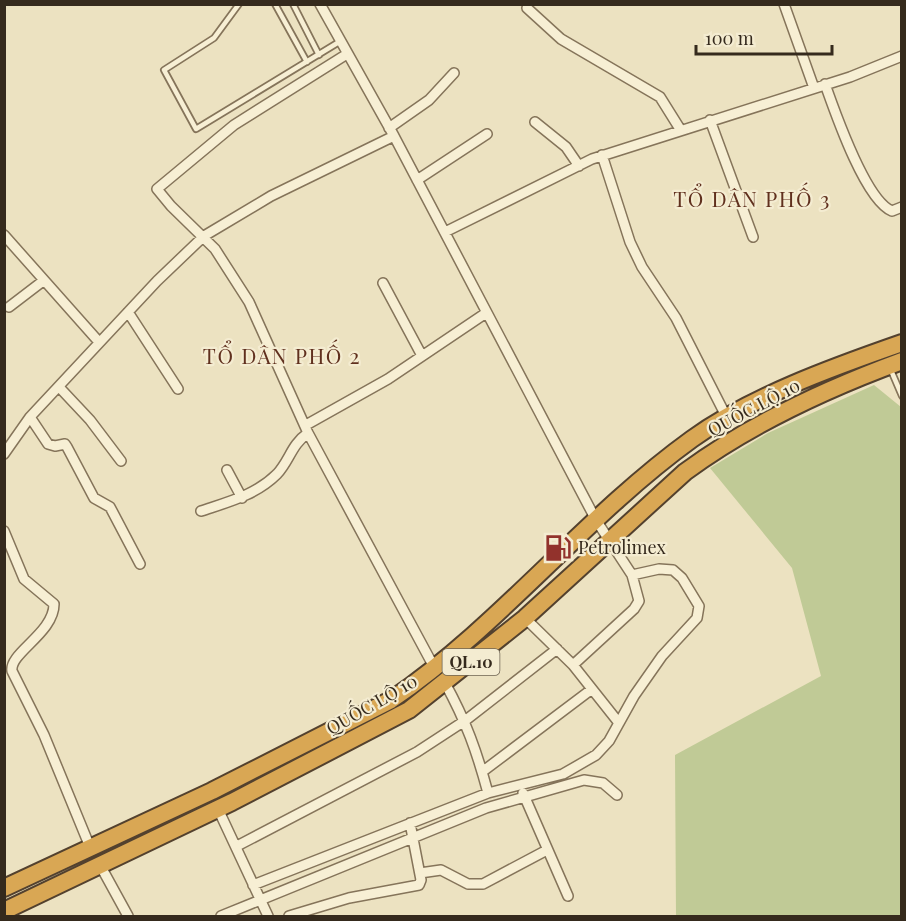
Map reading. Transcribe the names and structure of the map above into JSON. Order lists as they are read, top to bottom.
{
  "streets": {
    "highway": ["QUỐC LỘ 10", "QL.10"]
  },
  "districts": ["TỔ DÂN PHỐ 3", "TỔ DÂN PHỐ 2"],
  "places": {
    "fuel station": ["Petrolimex"]
  },
  "scale_bar": "100 m"
}
